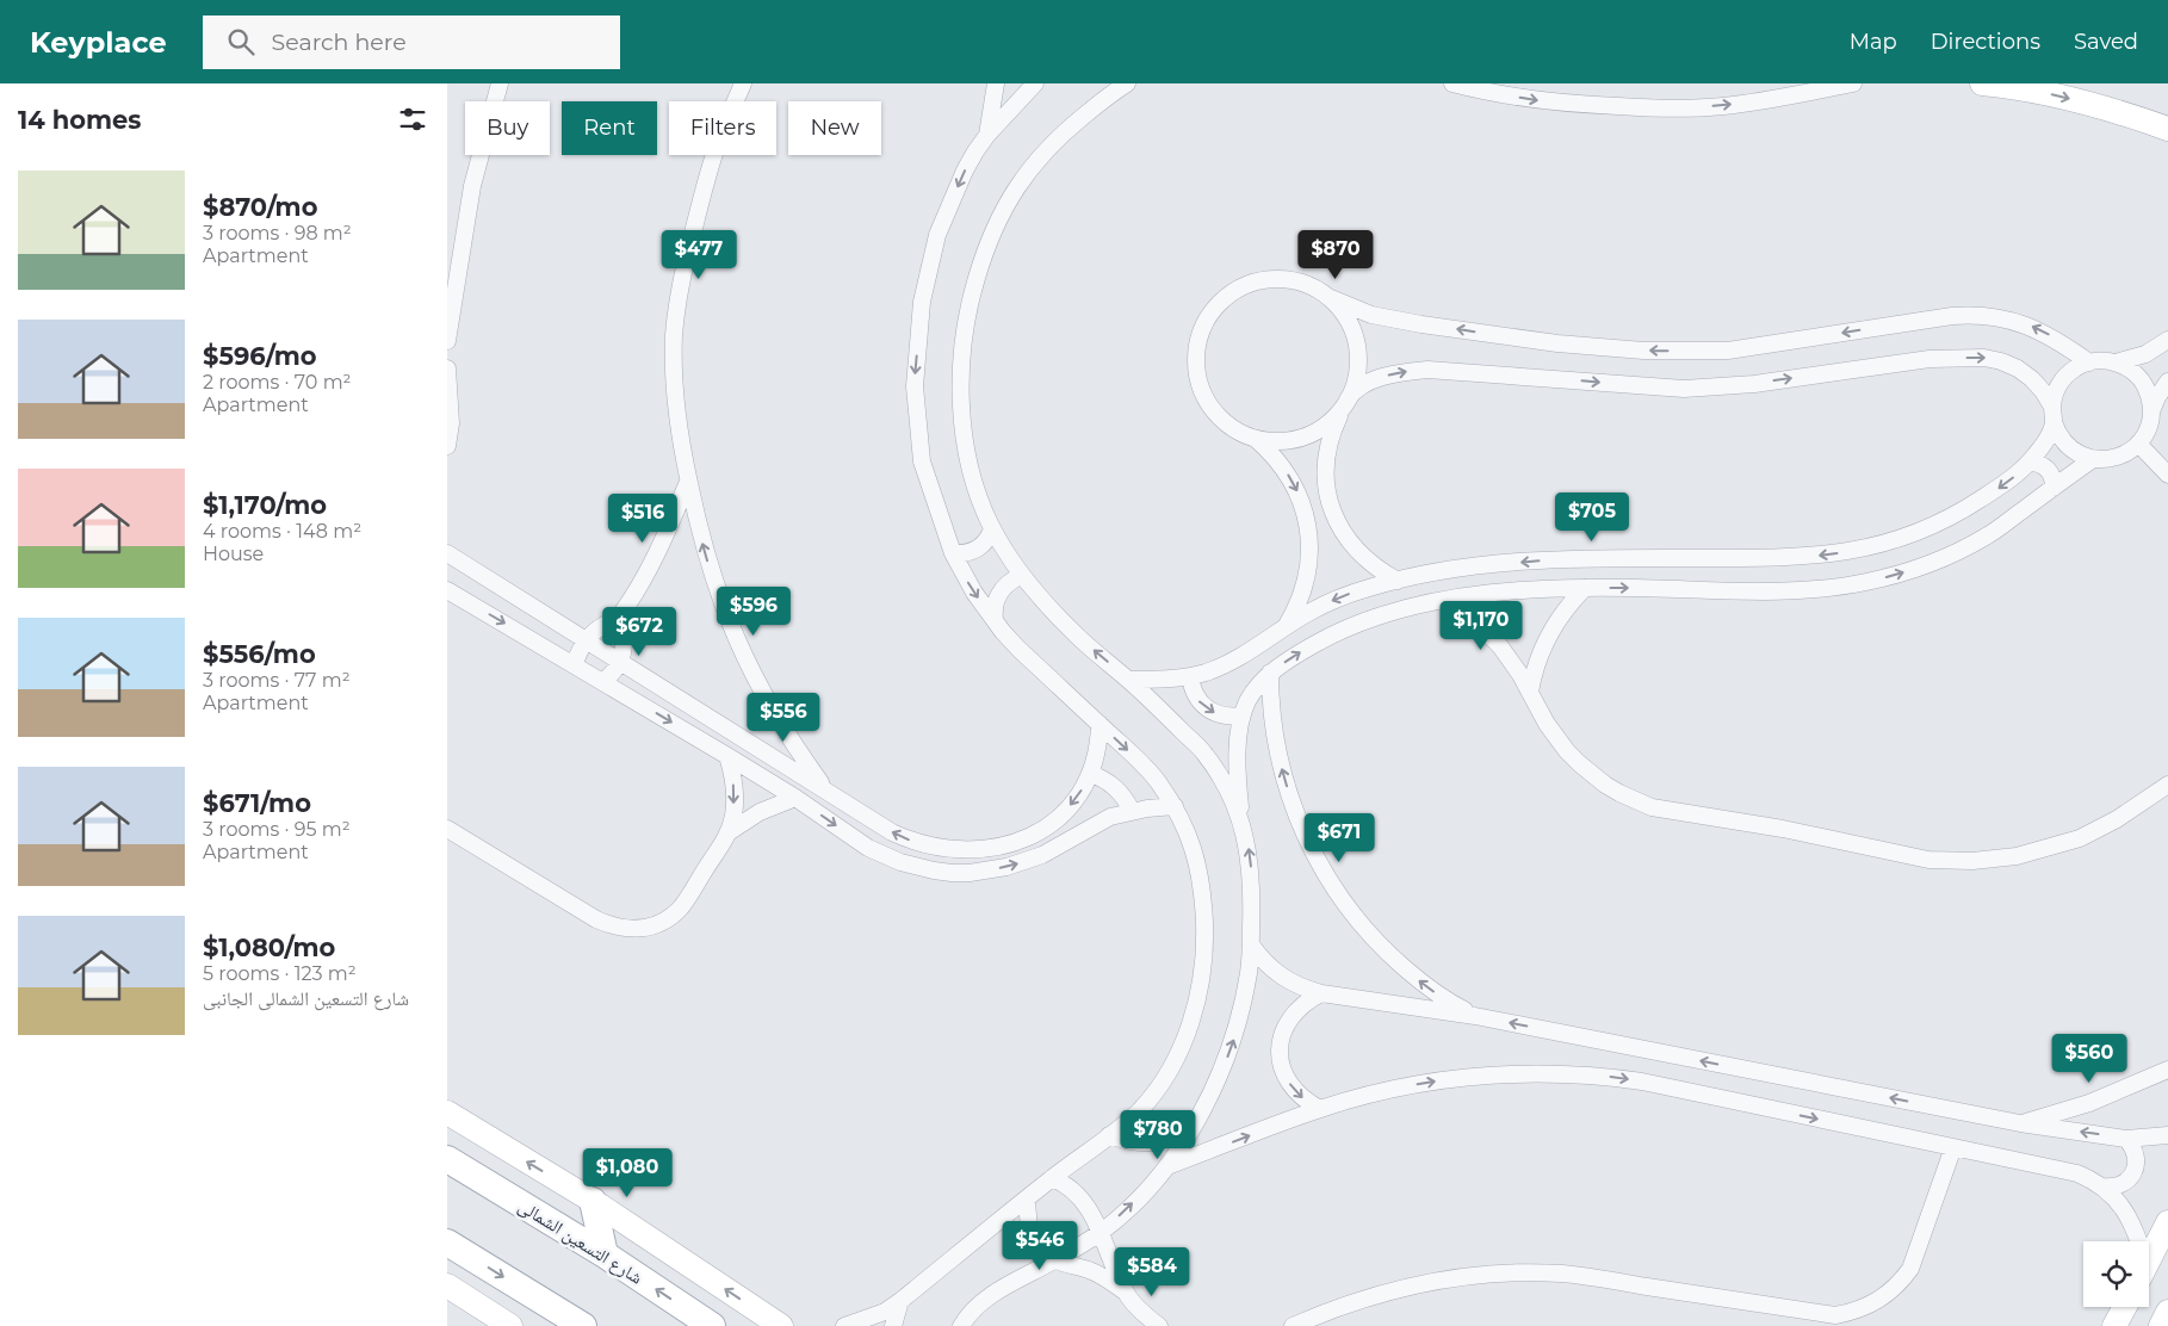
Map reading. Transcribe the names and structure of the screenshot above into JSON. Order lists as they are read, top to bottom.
{
  "streets": {
    "main road": ["شارع التسعين الشمالى"]
  },
  "one_way": ["شارع التسعين الشمالى"],
  "page": {
    "header": "Keyplace",
    "search": "Search here",
    "nav": ["Map", "Directions", "Saved"],
    "heading": "14 homes",
    "chip": [
      "Buy",
      "Rent",
      "Filters",
      "New"
    ],
    "list": [
      {
        "name": "$870/mo",
        "note": "3 rooms · 98 m² · Apartment"
      },
      {
        "name": "$596/mo",
        "note": "2 rooms · 70 m² · Apartment"
      },
      {
        "name": "$1,170/mo",
        "note": "4 rooms · 148 m² · House"
      },
      {
        "name": "$556/mo",
        "note": "3 rooms · 77 m² · Apartment"
      },
      {
        "name": "$671/mo",
        "note": "3 rooms · 95 m² · Apartment"
      },
      {
        "name": "$1,080/mo",
        "note": "5 rooms · 123 m² · شارع التسعين الشمالى الجانبى"
      }
    ],
    "price": [
      "$477",
      "$870",
      "$705",
      "$516",
      "$596",
      "$1,170",
      "$672",
      "$556",
      "$671",
      "$560",
      "$780",
      "$1,080",
      "$546",
      "$584"
    ]
  }
}
